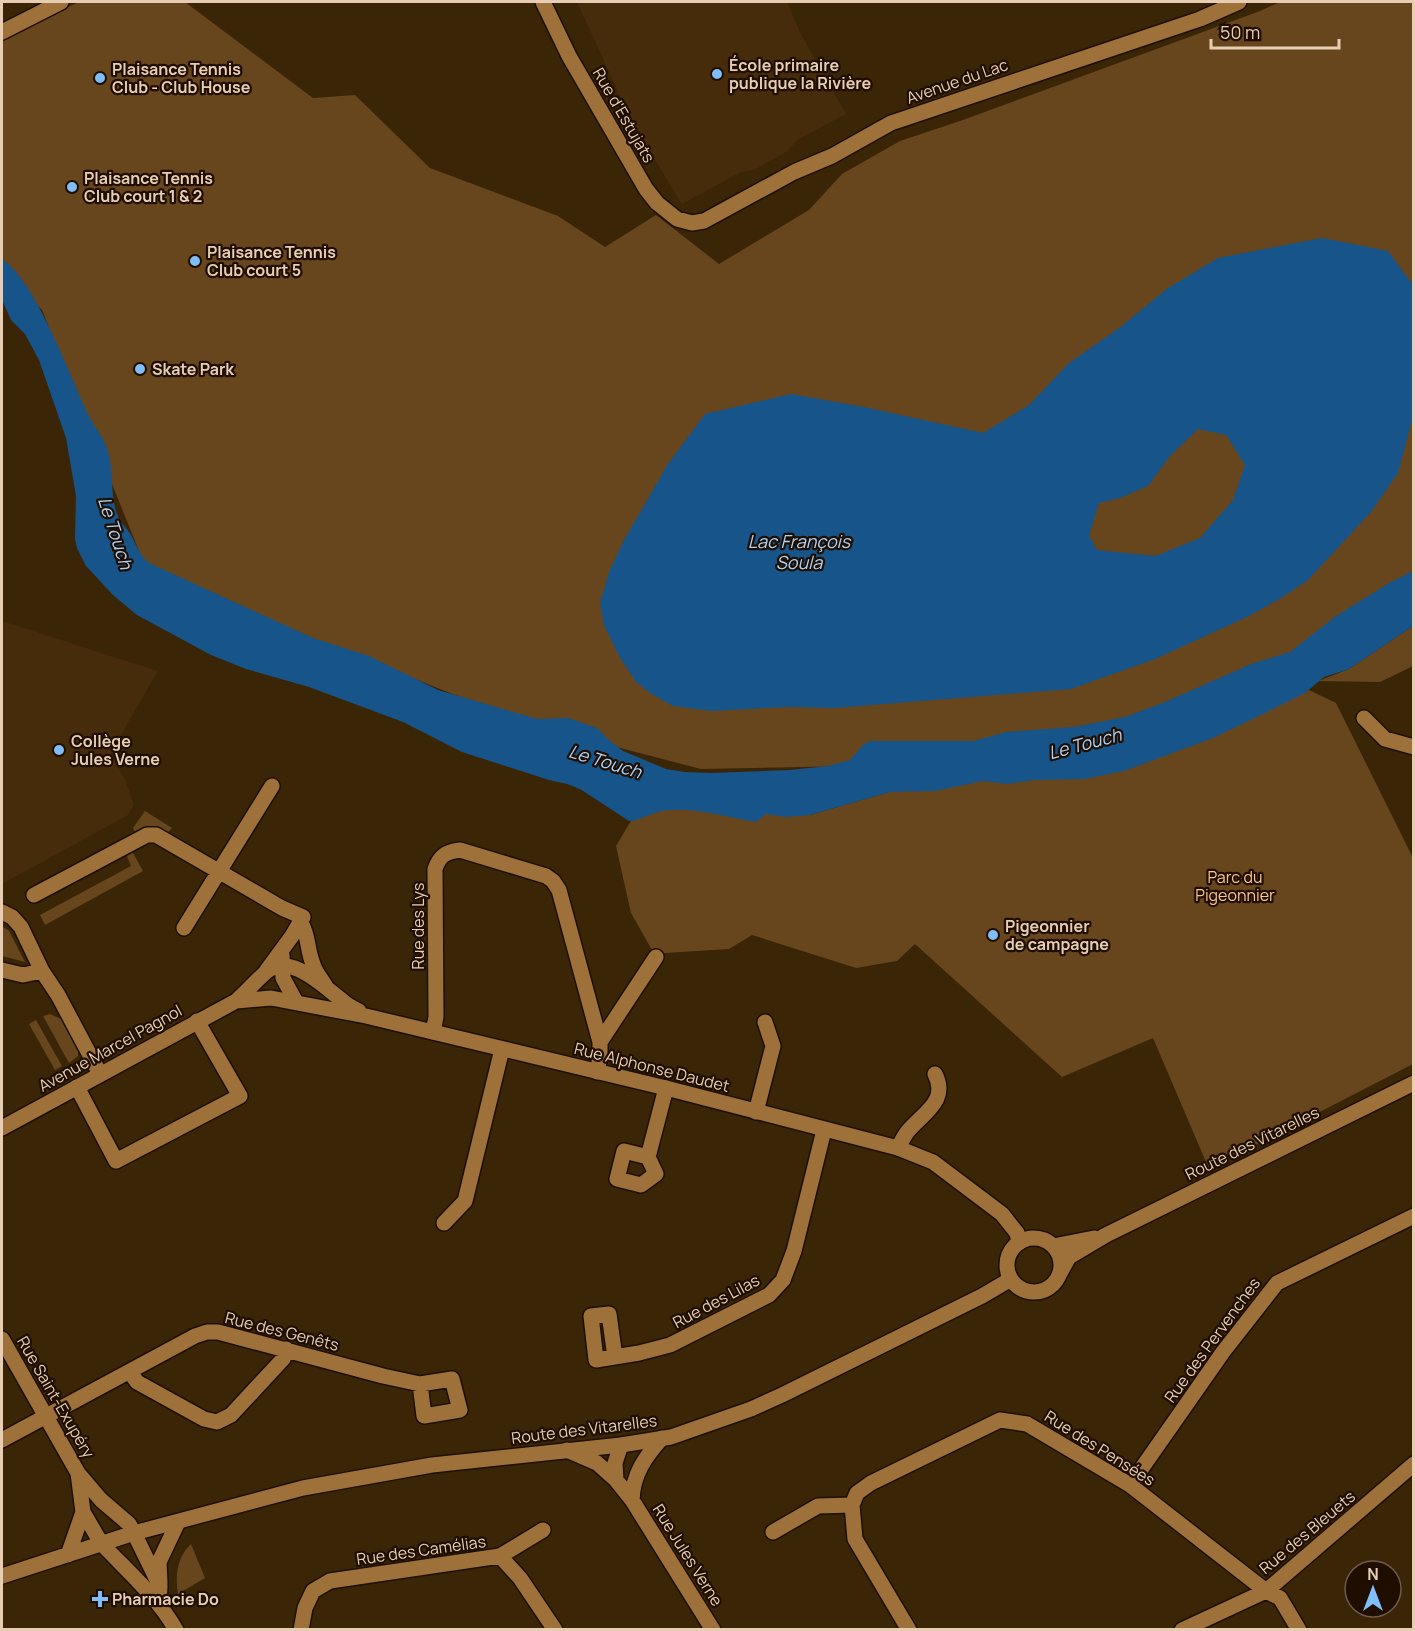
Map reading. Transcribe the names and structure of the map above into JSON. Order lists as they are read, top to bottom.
{
  "streets": {
    "street": [
      "Avenue du Lac",
      "Rue d'Estujats",
      "Rue des Lys",
      "Avenue Marcel Pagnol",
      "Rue Alphonse Daudet",
      "Route des Vitarelles",
      "Rue des Lilas",
      "Rue des Genêts",
      "Rue des Pervenches",
      "Rue Saint-Exupéry",
      "Rue des Pensées",
      "Rue des Bleuets",
      "Rue des Camélias",
      "Rue Jules Verne"
    ]
  },
  "crossings": [
    ["Avenue du Lac", "Rue d'Estujats"],
    ["Rue des Lys", "Rue Alphonse Daudet"],
    ["Avenue Marcel Pagnol", "Rue Alphonse Daudet"],
    ["Rue Alphonse Daudet", "Route des Vitarelles"],
    ["Rue Alphonse Daudet", "Rue des Lilas"],
    ["Route des Vitarelles", "Rue Saint-Exupéry"],
    ["Route des Vitarelles", "Rue Jules Verne"],
    ["Rue des Genêts", "Rue Saint-Exupéry"],
    ["Rue des Pervenches", "Rue des Pensées"],
    ["Rue des Pensées", "Rue des Bleuets"]
  ],
  "water": ["Le Touch", "Lac François Soula"],
  "parks": ["Parc du Pigeonnier"],
  "places": {
    "other": [
      "École primaire publique la Rivière",
      "Plaisance Tennis Club - Club House",
      "Plaisance Tennis Club court 1 & 2",
      "Plaisance Tennis Club court 5",
      "Skate Park",
      "Collège Jules Verne",
      "Pigeonnier de campagne"
    ],
    "health": ["Pharmacie Do"]
  },
  "scale_bar": "50 m",
  "north": "top"
}
